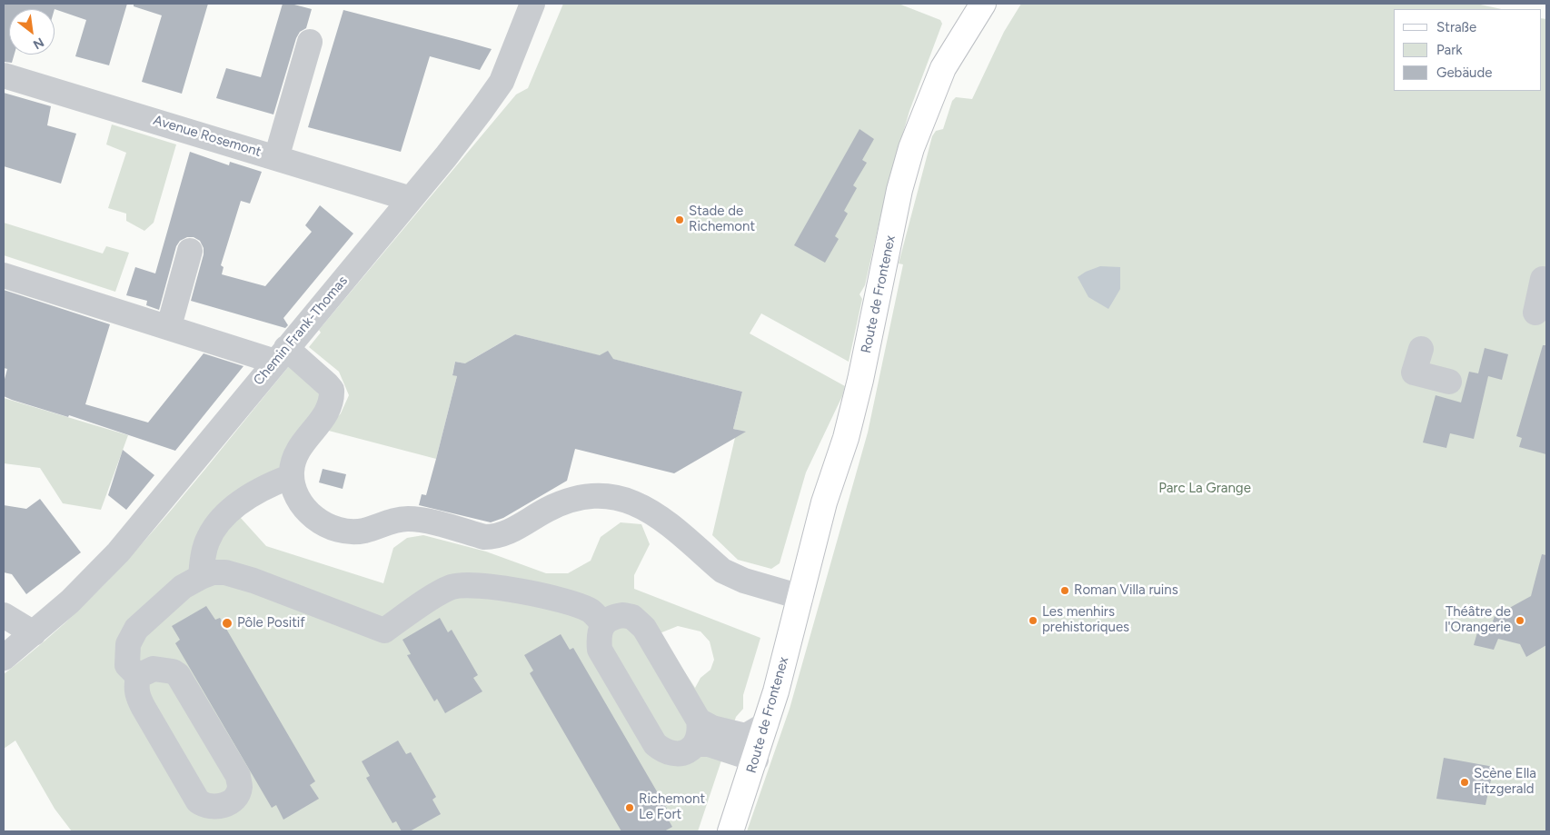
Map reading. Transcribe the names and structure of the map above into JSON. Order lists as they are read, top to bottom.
{
  "streets": {
    "main road": ["Route de Frontenex"],
    "street": ["Avenue Rosemont", "Chemin Frank-Thomas"]
  },
  "crossings": [
    ["Avenue Rosemont", "Chemin Frank-Thomas"]
  ],
  "parks": ["Parc La Grange"],
  "places": [
    "Stade de Richemont",
    "Roman Villa ruins",
    "Les menhirs prehistoriques",
    "Théâtre de l'Orangerie",
    "Pôle Positif",
    "Scène Ella Fitzgerald",
    "Richemont Le Fort"
  ],
  "legend": ["Straße", "Park", "Gebäude"],
  "north": "bottom right"
}
